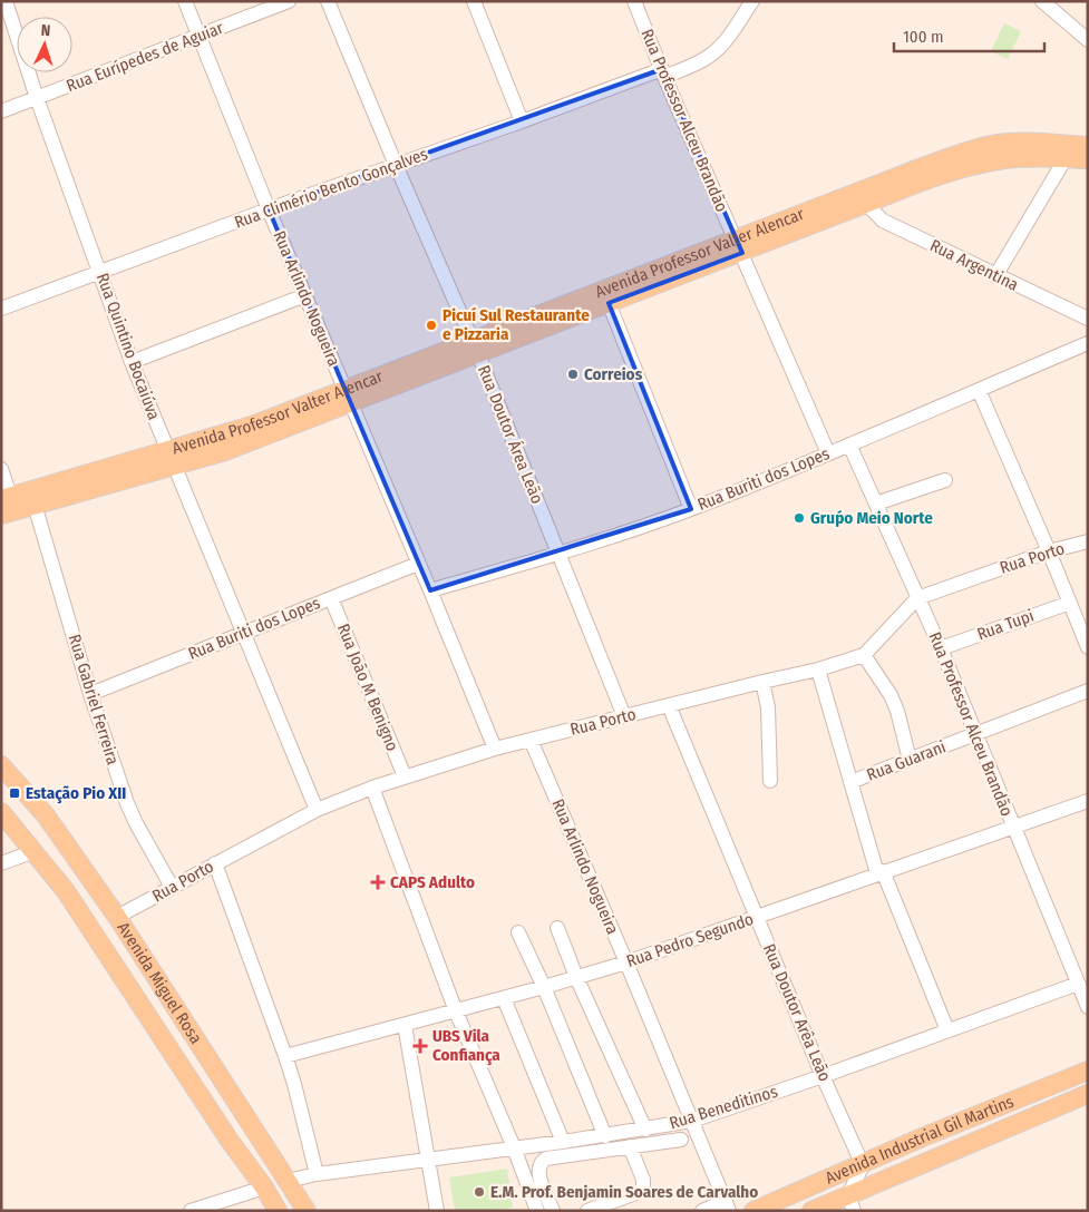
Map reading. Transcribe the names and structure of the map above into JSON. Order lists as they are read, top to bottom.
{
  "streets": {
    "main road": ["Avenida Professor Valter Alencar", "Avenida Miguel Rosa", "Avenida Industrial Gil Martins"],
    "street": [
      "Rua Eurípedes de Aguiar",
      "Rua Professor Alceu Brandão",
      "Rua Climério Bento Gonçalves",
      "Rua Argentina",
      "Rua Arlindo Nogueira",
      "Rua Quintino Bocaiúva",
      "Rua Doutor Área Leão",
      "Rua Buriti dos Lopes",
      "Rua Porto",
      "Rua Tupi",
      "Rua João M Benigno",
      "Rua Gabriel Ferreira",
      "Rua Guarani",
      "Rua Pedro Segundo",
      "Rua Doutor Arêa Leão",
      "Rua Beneditinos"
    ]
  },
  "crossings": [
    ["Rua Eurípedes de Aguiar", "Rua Arlindo Nogueira"],
    ["Rua Eurípedes de Aguiar", "Rua Quintino Bocaiúva"],
    ["Rua Professor Alceu Brandão", "Rua Climério Bento Gonçalves"],
    ["Rua Professor Alceu Brandão", "Avenida Professor Valter Alencar"],
    ["Rua Professor Alceu Brandão", "Rua Buriti dos Lopes"],
    ["Rua Professor Alceu Brandão", "Rua Porto"],
    ["Rua Professor Alceu Brandão", "Rua Tupi"],
    ["Rua Professor Alceu Brandão", "Rua Guarani"],
    ["Rua Professor Alceu Brandão", "Rua Pedro Segundo"],
    ["Rua Professor Alceu Brandão", "Rua Beneditinos"],
    ["Rua Climério Bento Gonçalves", "Rua Arlindo Nogueira"],
    ["Rua Climério Bento Gonçalves", "Rua Quintino Bocaiúva"],
    ["Rua Climério Bento Gonçalves", "Rua Doutor Área Leão"],
    ["Avenida Professor Valter Alencar", "Rua Argentina"],
    ["Avenida Professor Valter Alencar", "Rua Arlindo Nogueira"],
    ["Avenida Professor Valter Alencar", "Rua Quintino Bocaiúva"],
    ["Avenida Professor Valter Alencar", "Rua Doutor Área Leão"],
    ["Avenida Professor Valter Alencar", "Rua Gabriel Ferreira"],
    ["Rua Arlindo Nogueira", "Rua Buriti dos Lopes"],
    ["Rua Arlindo Nogueira", "Rua Porto"],
    ["Rua Arlindo Nogueira", "Rua Pedro Segundo"],
    ["Rua Arlindo Nogueira", "Rua Beneditinos"],
    ["Rua Quintino Bocaiúva", "Rua Buriti dos Lopes"],
    ["Rua Quintino Bocaiúva", "Rua Porto"],
    ["Rua Doutor Área Leão", "Rua Buriti dos Lopes"],
    ["Rua Doutor Área Leão", "Rua Porto"],
    ["Rua Buriti dos Lopes", "Rua João M Benigno"],
    ["Rua Buriti dos Lopes", "Rua Gabriel Ferreira"],
    ["Rua Porto", "Rua João M Benigno"],
    ["Rua Porto", "Rua Gabriel Ferreira"],
    ["Rua Porto", "Avenida Miguel Rosa"],
    ["Rua Porto", "Rua Doutor Arêa Leão"],
    ["Rua Pedro Segundo", "Rua Doutor Arêa Leão"],
    ["Avenida Miguel Rosa", "Rua Beneditinos"],
    ["Rua Doutor Arêa Leão", "Rua Beneditinos"],
    ["Rua Doutor Arêa Leão", "Avenida Industrial Gil Martins"]
  ],
  "places": {
    "other": [
      "Picuí Sul Restaurante e Pizzaria",
      "Correios",
      "Gruṕo Meio Norte",
      "E.M. Prof. Benjamin Soares de Carvalho"
    ],
    "transit": ["Estação Pio XII"],
    "health": ["CAPS Adulto", "UBS Vila Confiança"]
  },
  "scale_bar": "100 m",
  "north": "top"
}
